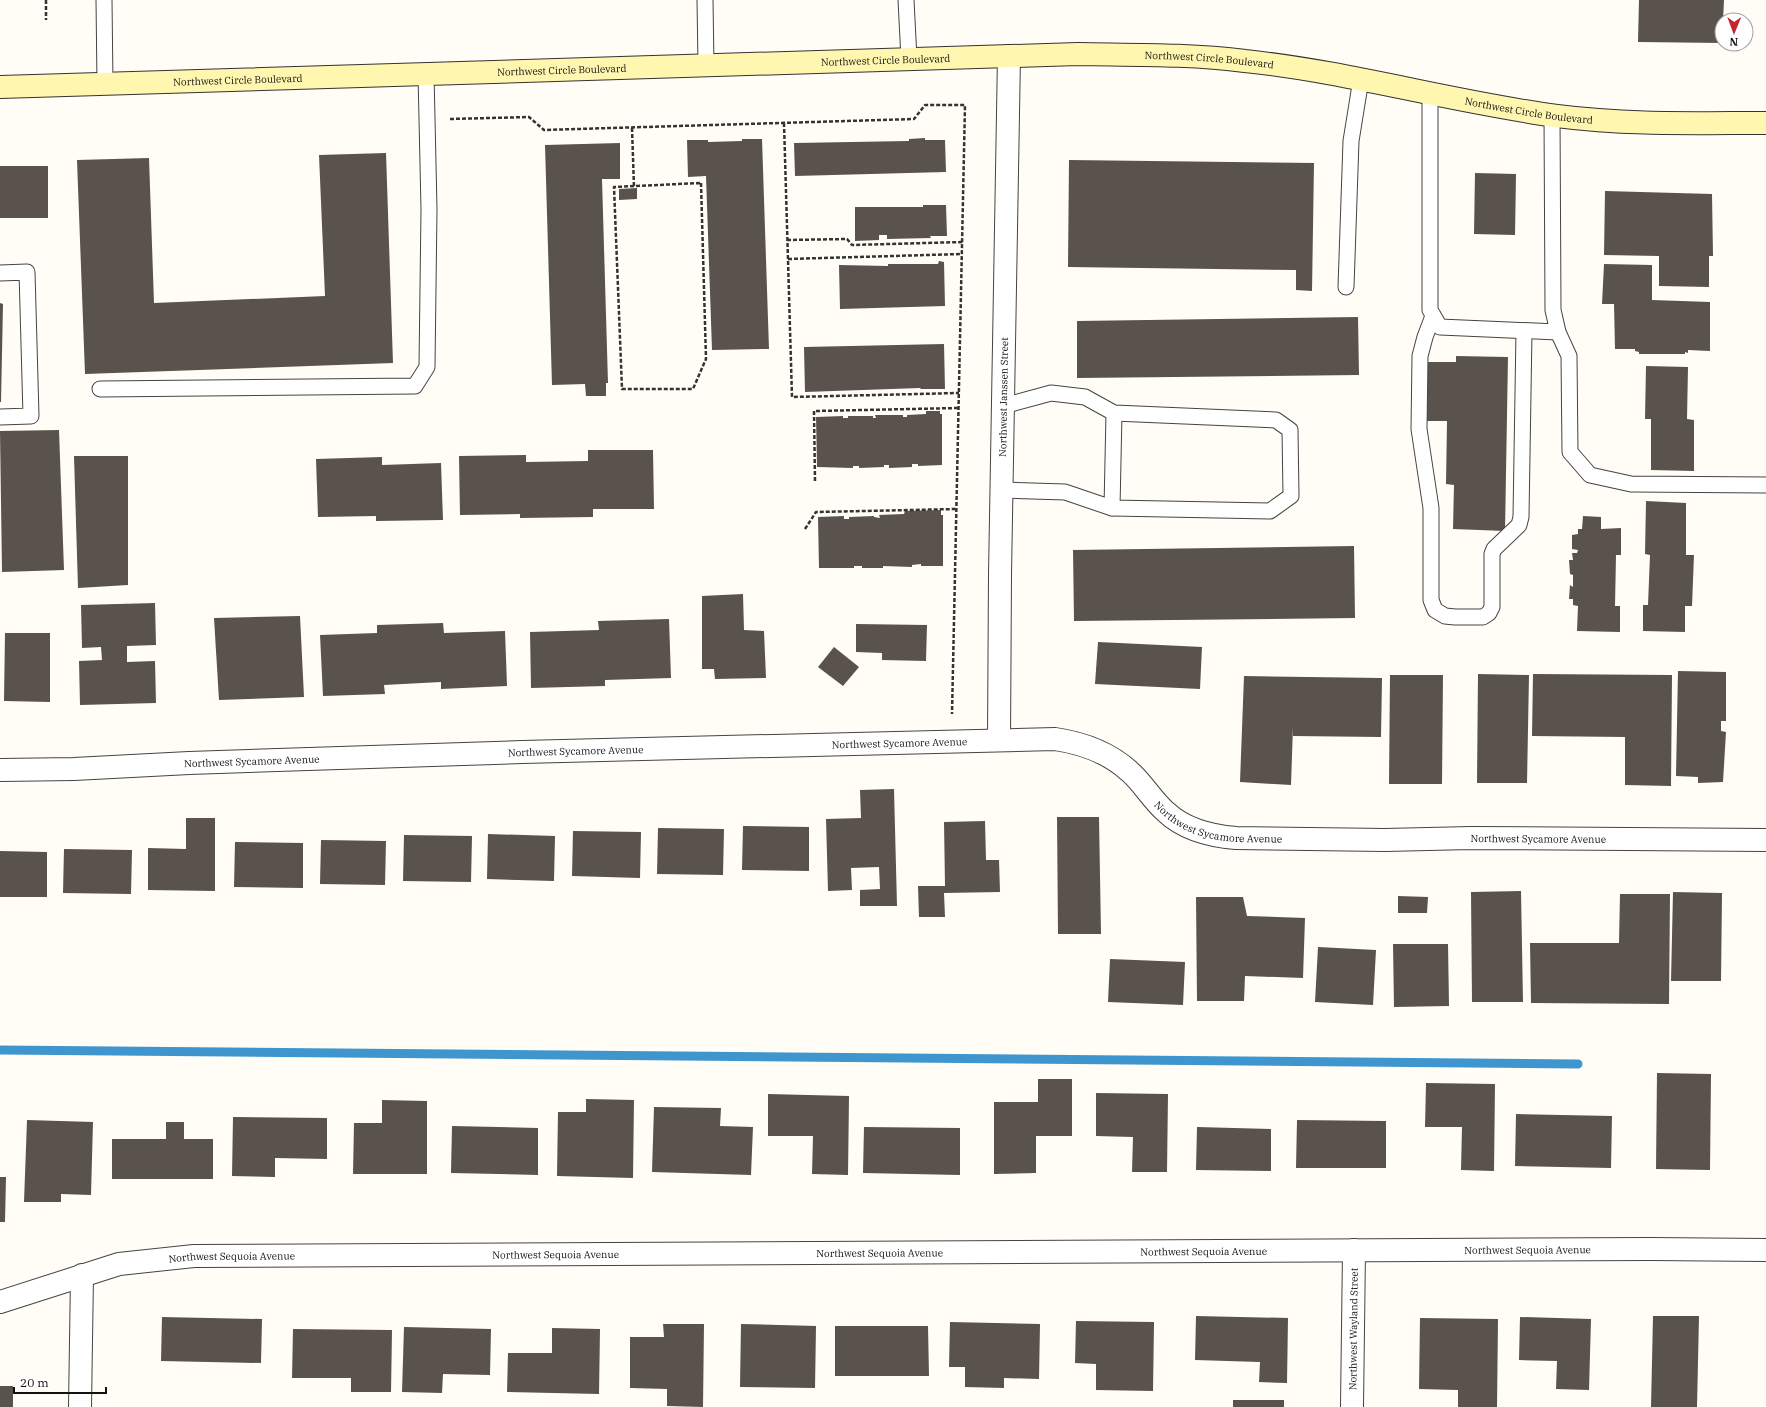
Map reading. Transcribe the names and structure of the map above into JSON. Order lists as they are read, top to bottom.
{
  "streets": {
    "main road": ["Northwest Circle Boulevard"],
    "street": [
      "Northwest Janssen Street",
      "Northwest Sycamore Avenue",
      "Northwest Sequoia Avenue",
      "Northwest Wayland Street"
    ]
  },
  "crossings": [
    ["Northwest Circle Boulevard", "Northwest Janssen Street"],
    ["Northwest Janssen Street", "Northwest Sycamore Avenue"],
    ["Northwest Sequoia Avenue", "Northwest Wayland Street"]
  ],
  "scale_bar": "20 m",
  "north": "bottom"
}
